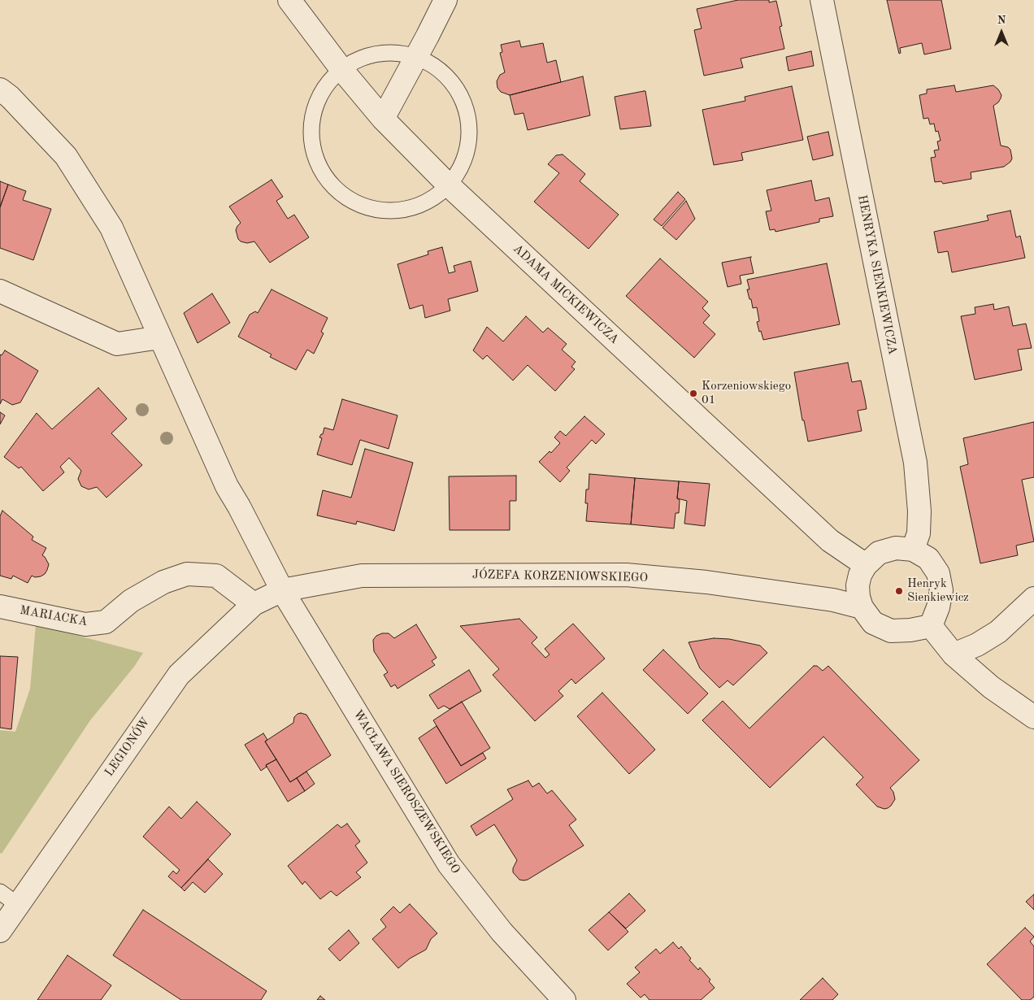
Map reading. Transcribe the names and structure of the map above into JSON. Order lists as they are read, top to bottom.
{
  "streets": {
    "street": [
      "HENRYKA SIENKIEWICZA",
      "ADAMA MICKIEWICZA",
      "JÓZEFA KORZENIOWSKIEGO",
      "MARIACKA",
      "LEGIONÓW",
      "WACŁAWA SIEROSZEWSKIEGO"
    ]
  },
  "crossings": [
    ["HENRYKA SIENKIEWICZA", "ADAMA MICKIEWICZA"],
    ["HENRYKA SIENKIEWICZA", "JÓZEFA KORZENIOWSKIEGO"],
    ["ADAMA MICKIEWICZA", "JÓZEFA KORZENIOWSKIEGO"],
    ["JÓZEFA KORZENIOWSKIEGO", "LEGIONÓW"],
    ["JÓZEFA KORZENIOWSKIEGO", "WACŁAWA SIEROSZEWSKIEGO"],
    ["MARIACKA", "LEGIONÓW"],
    ["LEGIONÓW", "WACŁAWA SIEROSZEWSKIEGO"]
  ],
  "places": ["Korzeniowskiego 01", "Henryk Sienkiewicz"],
  "north": "top"
}
